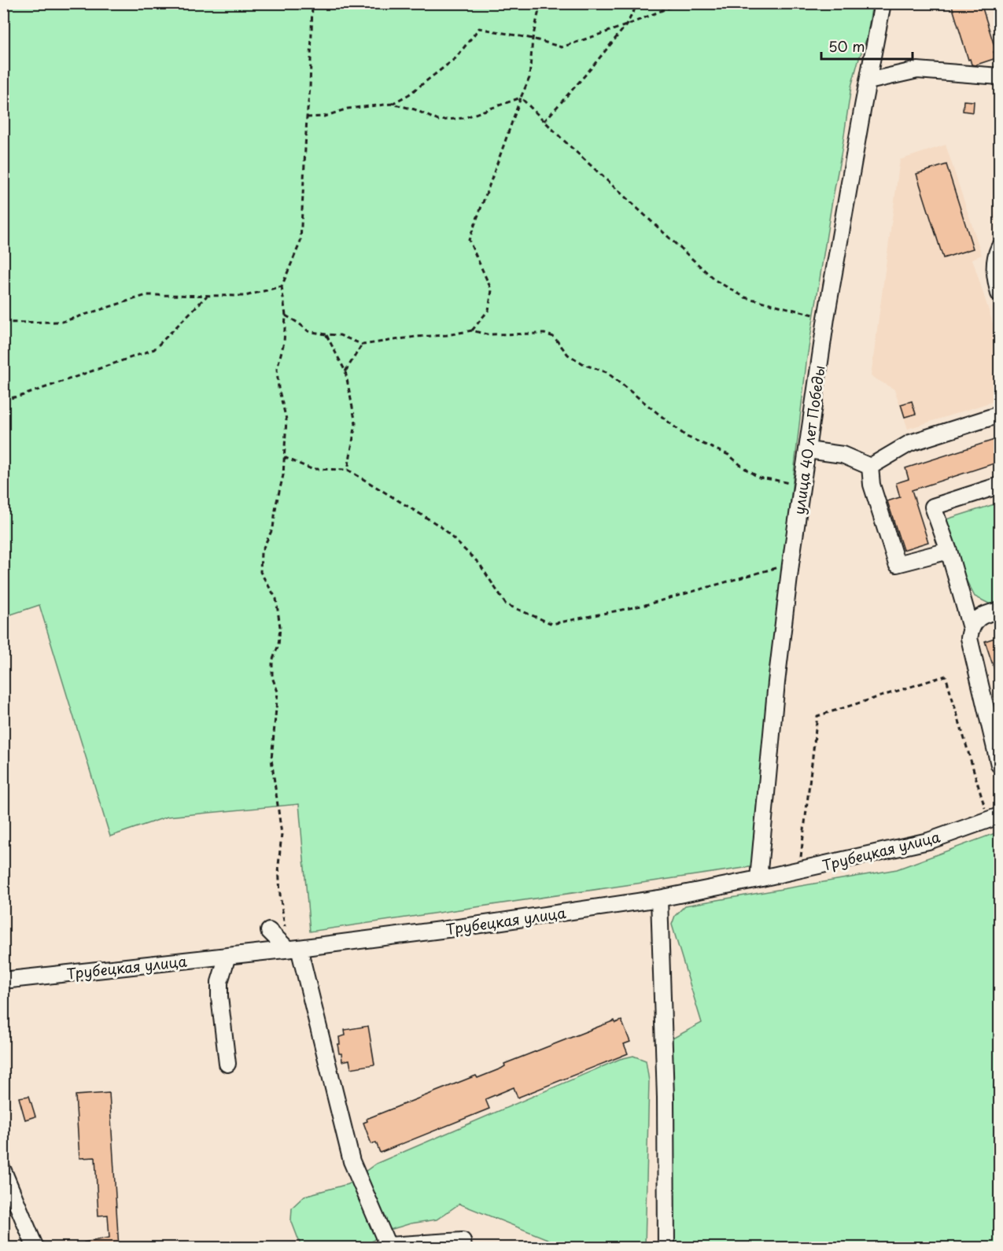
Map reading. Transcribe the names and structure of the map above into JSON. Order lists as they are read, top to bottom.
{
  "streets": {
    "street": ["улица 40 лет Победы", "Трубецкая улица"]
  },
  "crossings": [
    ["улица 40 лет Победы", "Трубецкая улица"]
  ],
  "scale_bar": "50 m"
}
